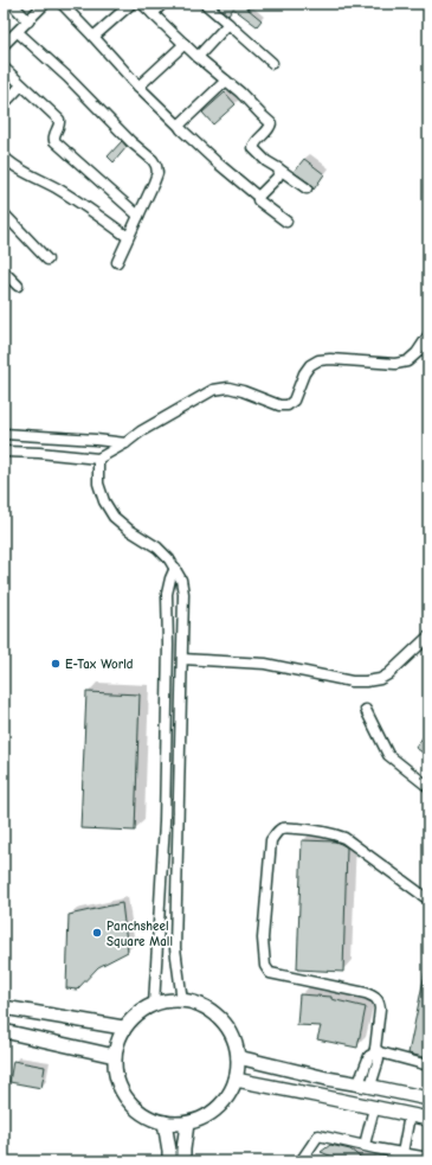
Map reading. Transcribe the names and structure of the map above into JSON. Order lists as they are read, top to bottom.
{
  "places": ["E-Tax World", "Panchsheel Square Mall"]
}
